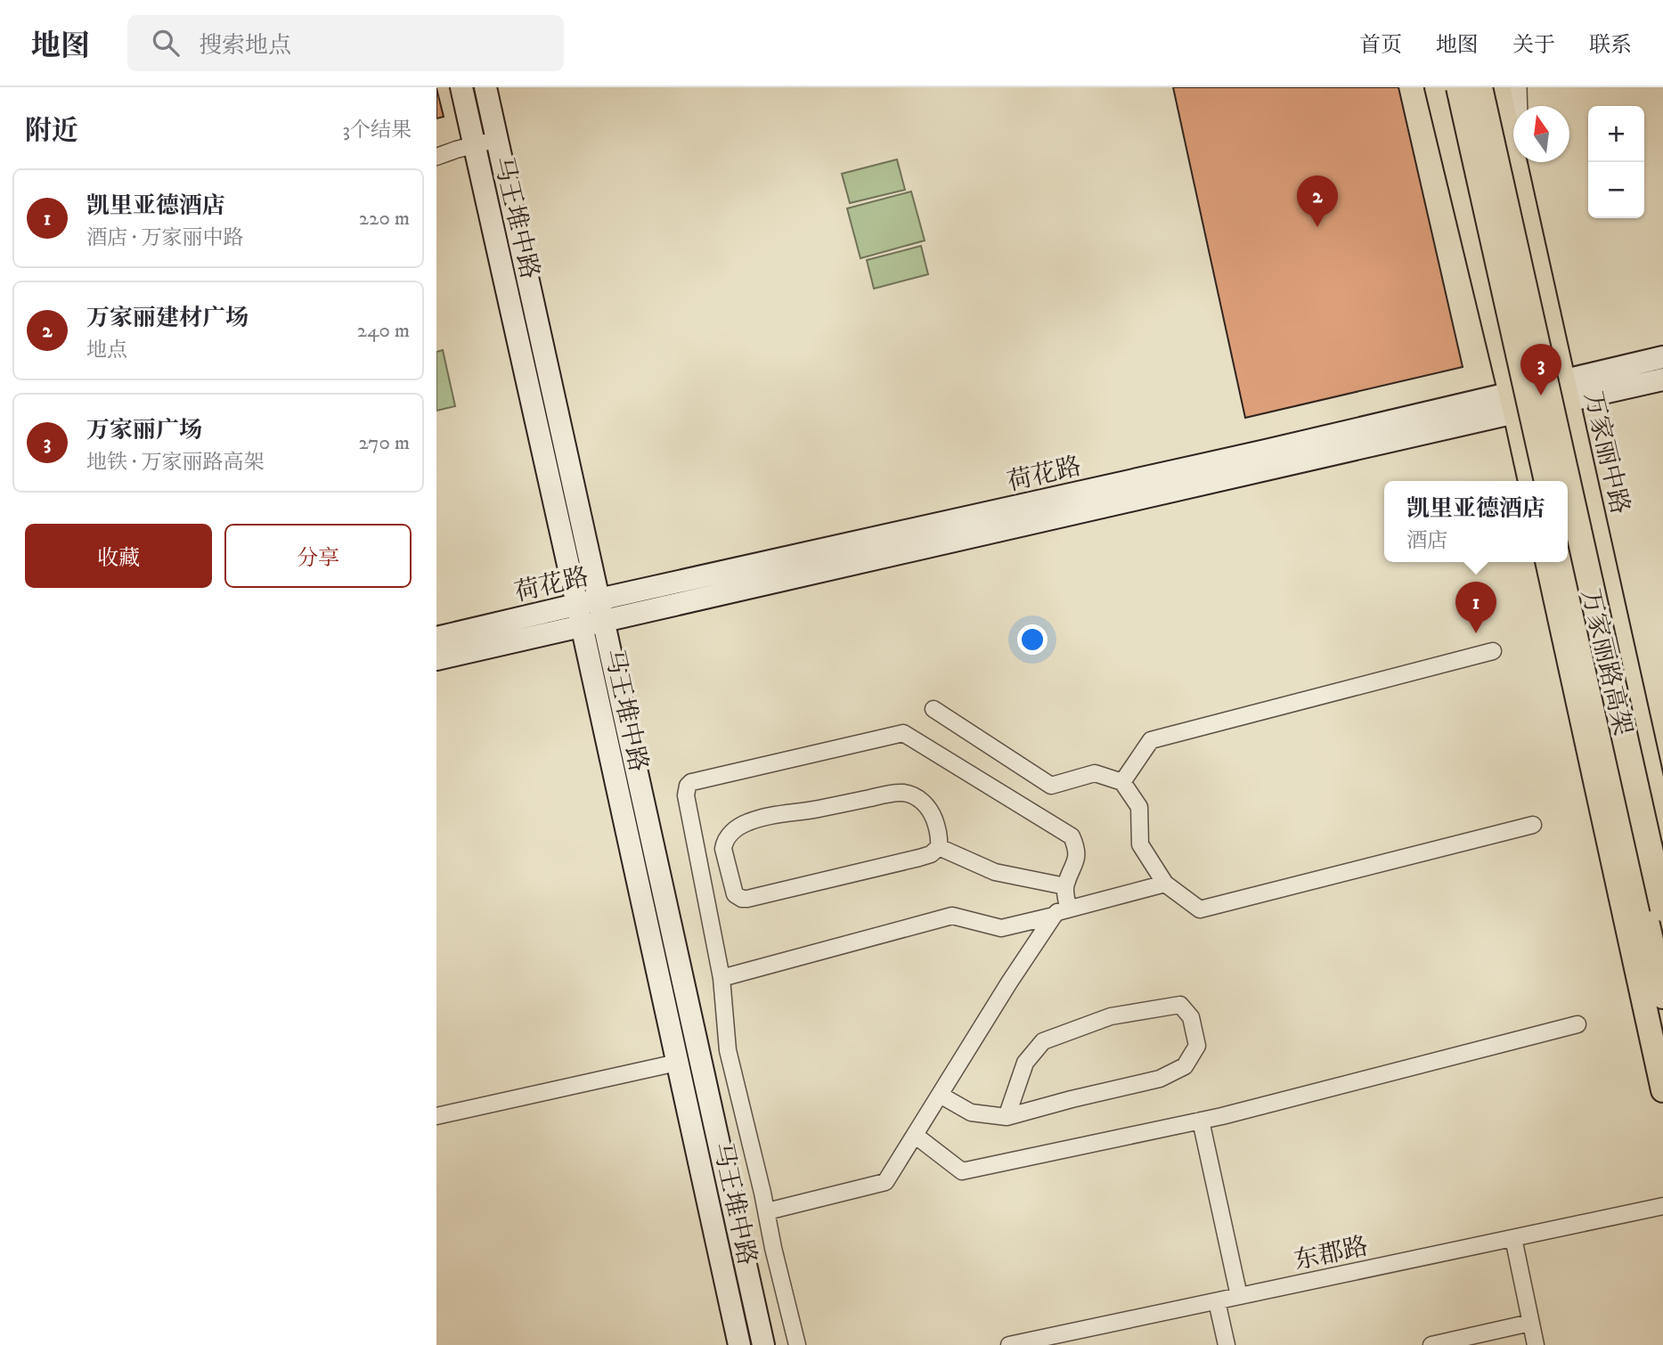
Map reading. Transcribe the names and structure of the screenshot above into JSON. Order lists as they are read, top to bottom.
{
  "streets": {
    "highway": ["万家丽路高架"],
    "main road": ["马王堆中路", "万家丽中路", "荷花路"],
    "street": ["东郡路"]
  },
  "crossings": [
    ["马王堆中路", "荷花路"],
    ["万家丽中路", "荷花路"]
  ],
  "north": "top",
  "page": {
    "header": "地图",
    "search": "搜索地点",
    "nav": [
      "首页",
      "地图",
      "关于",
      "联系"
    ],
    "heading": ["附近", "3个结果"],
    "map_buttons": ["+", "−"],
    "list": [
      {
        "mark": "1",
        "name": "凯里亚德酒店",
        "note": "酒店 · 万家丽中路",
        "value": "220 m"
      },
      {
        "mark": "2",
        "name": "万家丽建材广场",
        "note": "地点",
        "value": "240 m"
      },
      {
        "mark": "3",
        "name": "万家丽广场",
        "note": "地铁 · 万家丽路高架",
        "value": "270 m"
      }
    ],
    "pins": ["2", "3", "1"],
    "popup": ["凯里亚德酒店", "酒店"],
    "buttons": ["收藏", "分享"]
  }
}
